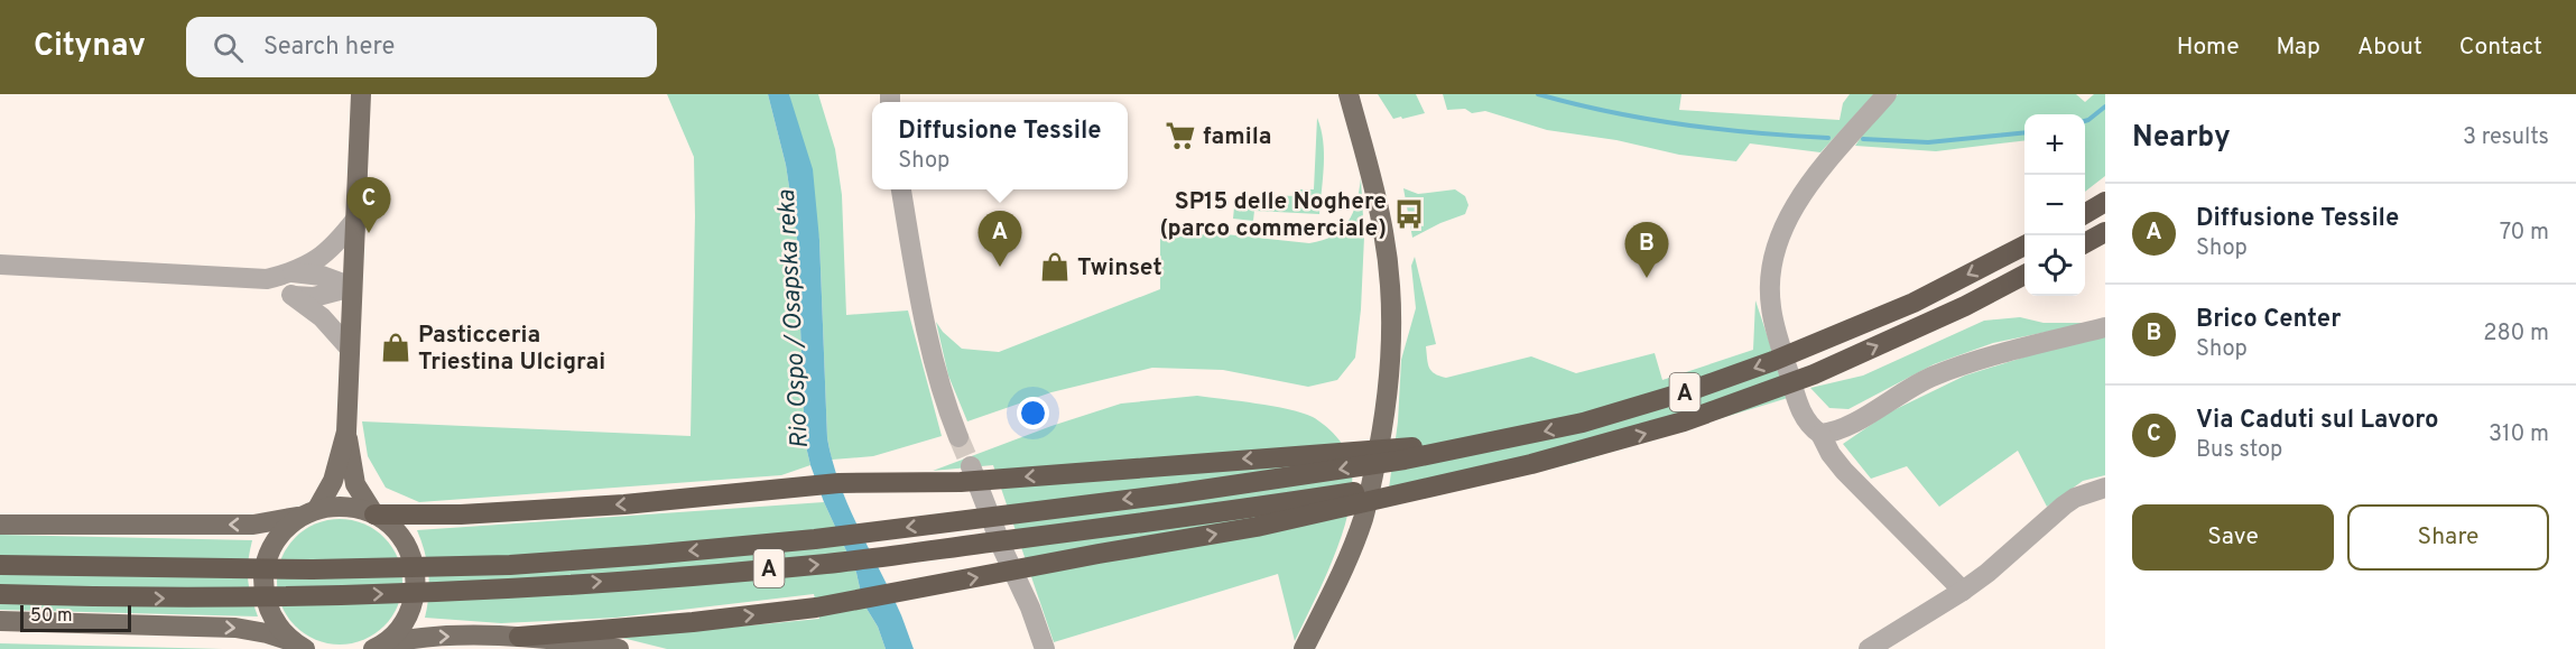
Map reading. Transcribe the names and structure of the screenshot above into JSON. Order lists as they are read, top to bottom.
{
  "streets": {
    "highway": ["A"]
  },
  "water": ["Rio Ospo / Osapska reka"],
  "places": {
    "supermarket": ["famila"],
    "bus stop": ["SP15 delle Noghere (parco commerciale)"],
    "shop": ["Twinset", "Pasticceria Triestina Ulcigrai"]
  },
  "scale_bar": "50 m",
  "page": {
    "header": "Citynav",
    "search": "Search here",
    "nav": [
      "Home",
      "Map",
      "About",
      "Contact"
    ],
    "heading": ["Nearby", "3 results"],
    "popup": ["Diffusione Tessile", "Shop"],
    "map_buttons": ["+", "−"],
    "pins": ["C", "A", "B"],
    "list": [
      {
        "mark": "A",
        "name": "Diffusione Tessile",
        "note": "Shop",
        "value": "70 m"
      },
      {
        "mark": "B",
        "name": "Brico Center",
        "note": "Shop",
        "value": "280 m"
      },
      {
        "mark": "C",
        "name": "Via Caduti sul Lavoro",
        "note": "Bus stop",
        "value": "310 m"
      }
    ],
    "buttons": ["Save", "Share"],
    "scale": "50 m"
  }
}
